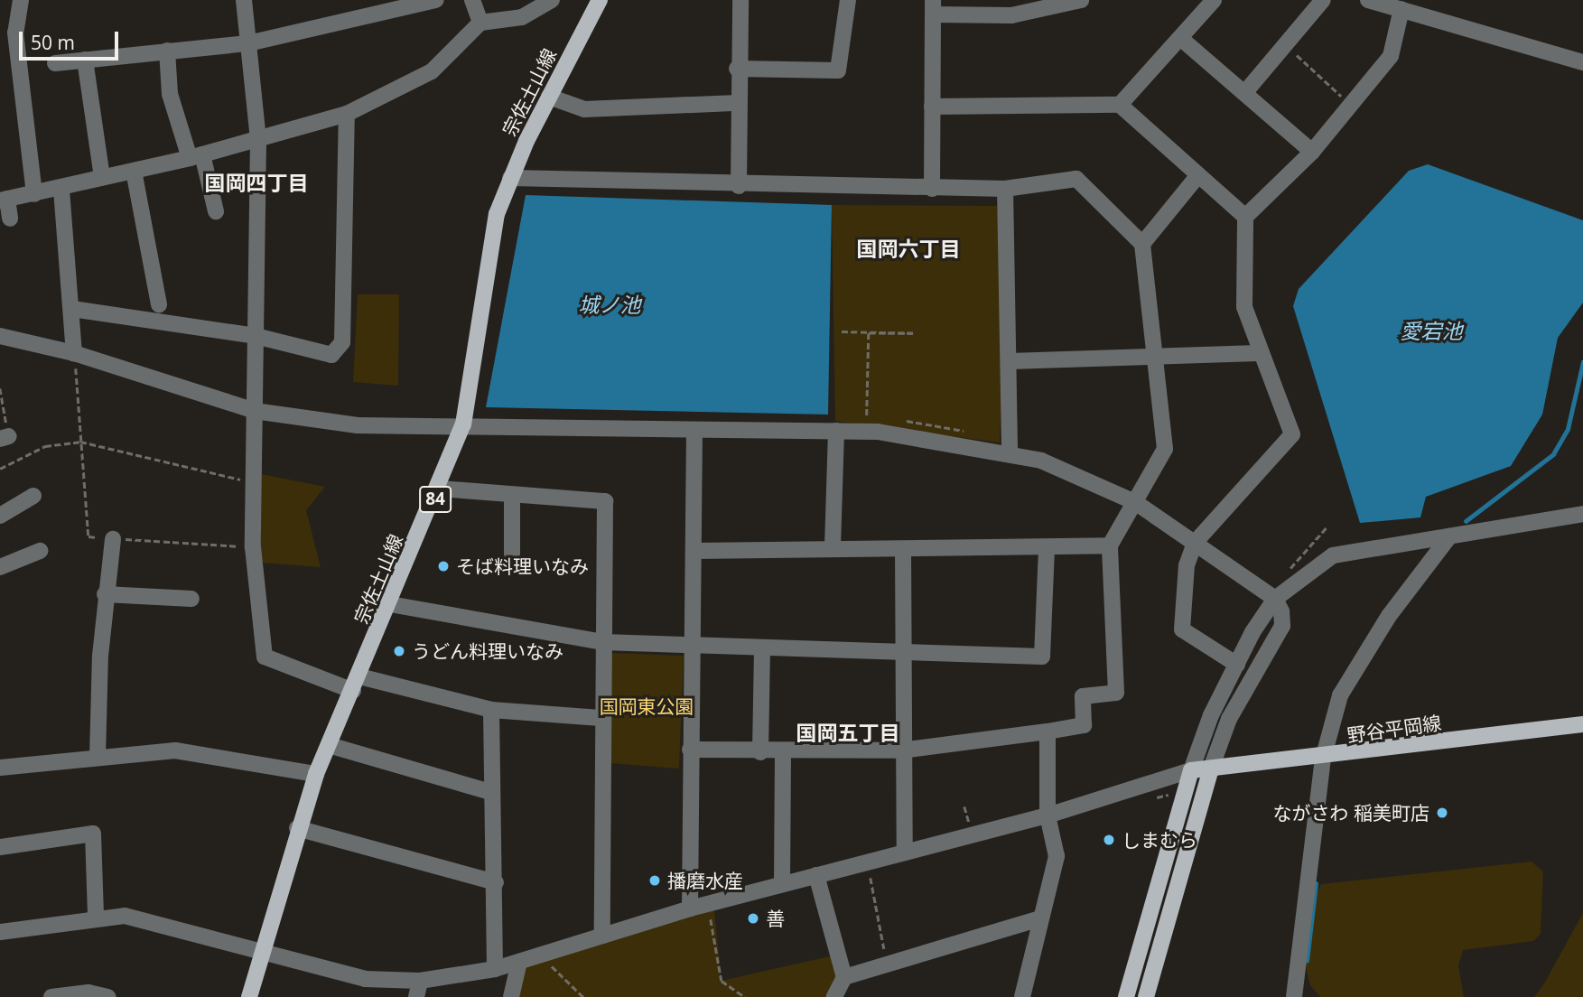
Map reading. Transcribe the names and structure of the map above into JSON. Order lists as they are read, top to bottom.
{
  "streets": {
    "main road": ["宗佐土山線", "84", "野谷平岡線"]
  },
  "districts": ["国岡四丁目", "国岡六丁目", "国岡五丁目"],
  "water": ["城ノ池", "愛宕池"],
  "parks": ["国岡東公園"],
  "places": [
    "そば料理いなみ",
    "うどん料理いなみ",
    "ながさわ 稲美町店",
    "しまむら",
    "播磨水産",
    "善"
  ],
  "scale_bar": "50 m"
}
